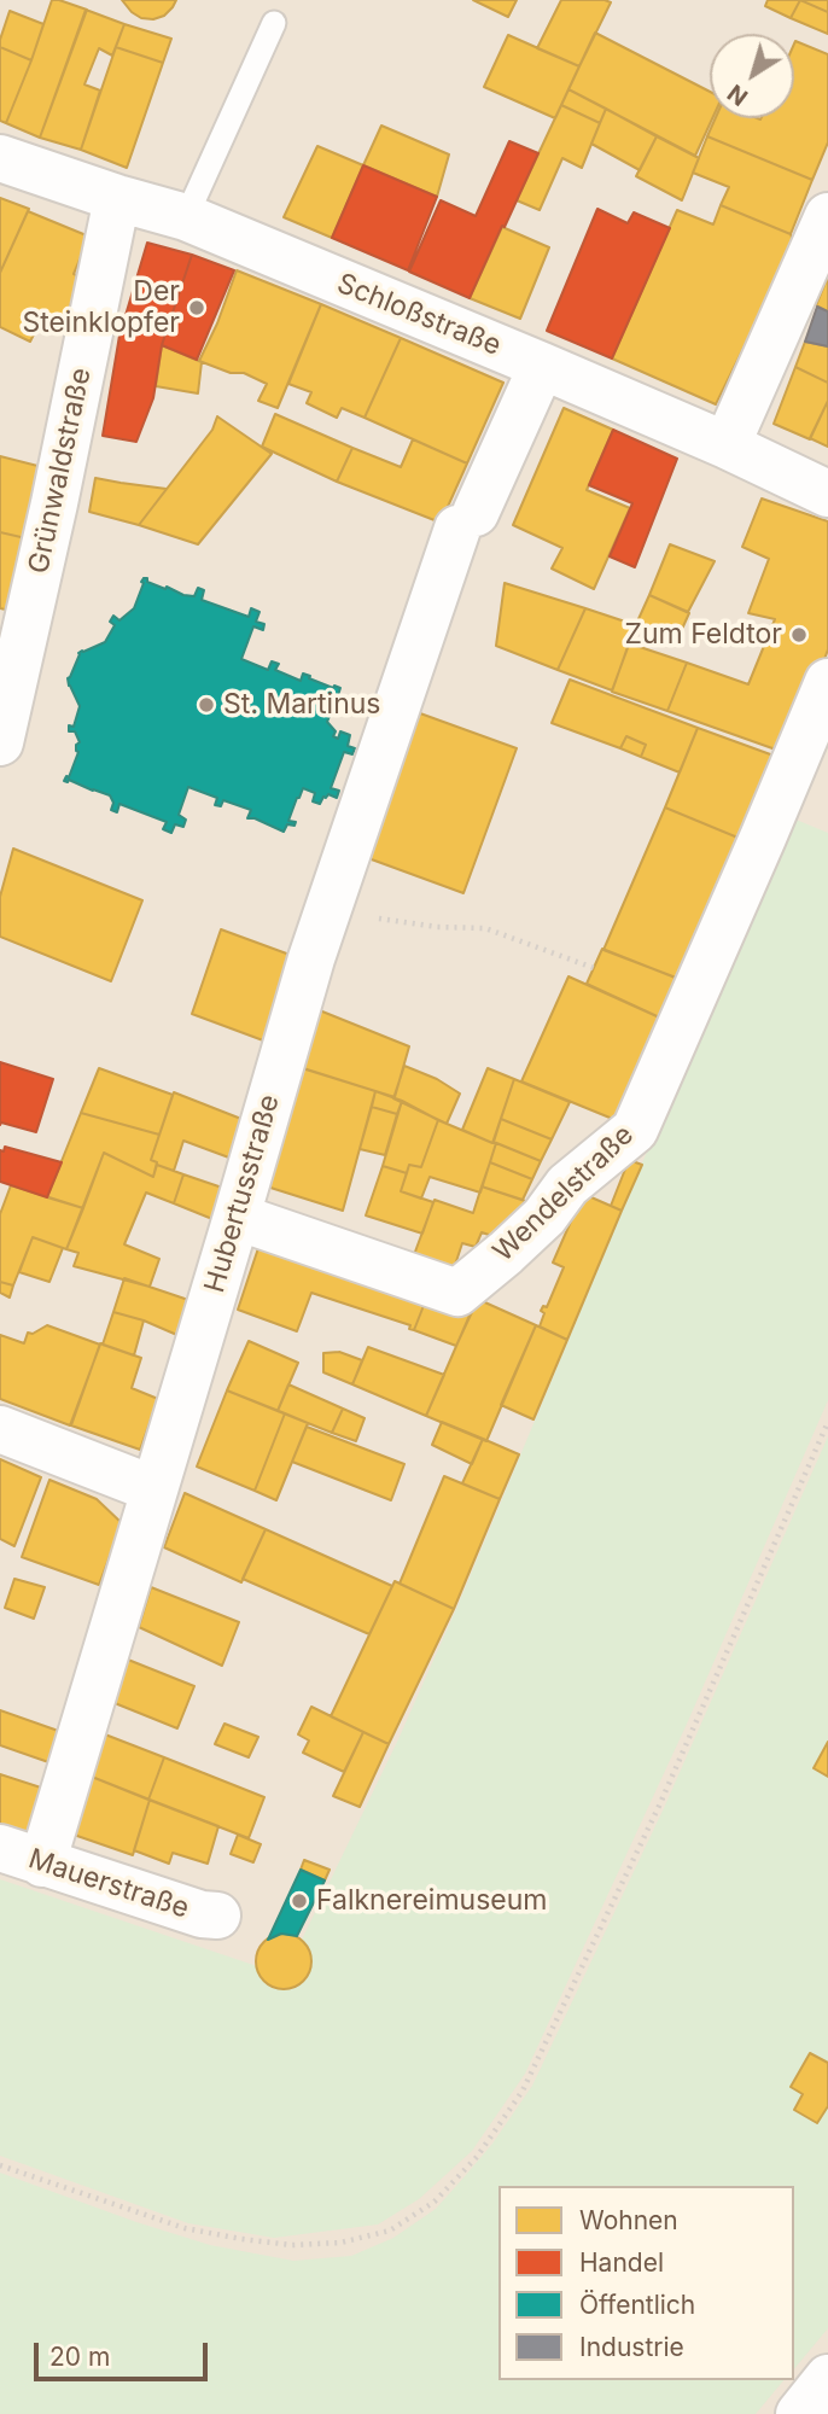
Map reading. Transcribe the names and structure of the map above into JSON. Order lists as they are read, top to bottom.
{
  "streets": {
    "street": [
      "Schloßstraße",
      "Grünwaldstraße",
      "Hubertusstraße",
      "Wendelstraße",
      "Mauerstraße"
    ]
  },
  "crossings": [
    ["Schloßstraße", "Grünwaldstraße"],
    ["Schloßstraße", "Hubertusstraße"],
    ["Hubertusstraße", "Wendelstraße"],
    ["Hubertusstraße", "Mauerstraße"]
  ],
  "places": [
    "Der Steinklopfer",
    "Zum Feldtor",
    "St. Martinus",
    "Falknereimuseum"
  ],
  "legend": [
    "Wohnen",
    "Handel",
    "Öffentlich",
    "Industrie"
  ],
  "scale_bar": "20 m",
  "north": "bottom left"
}
